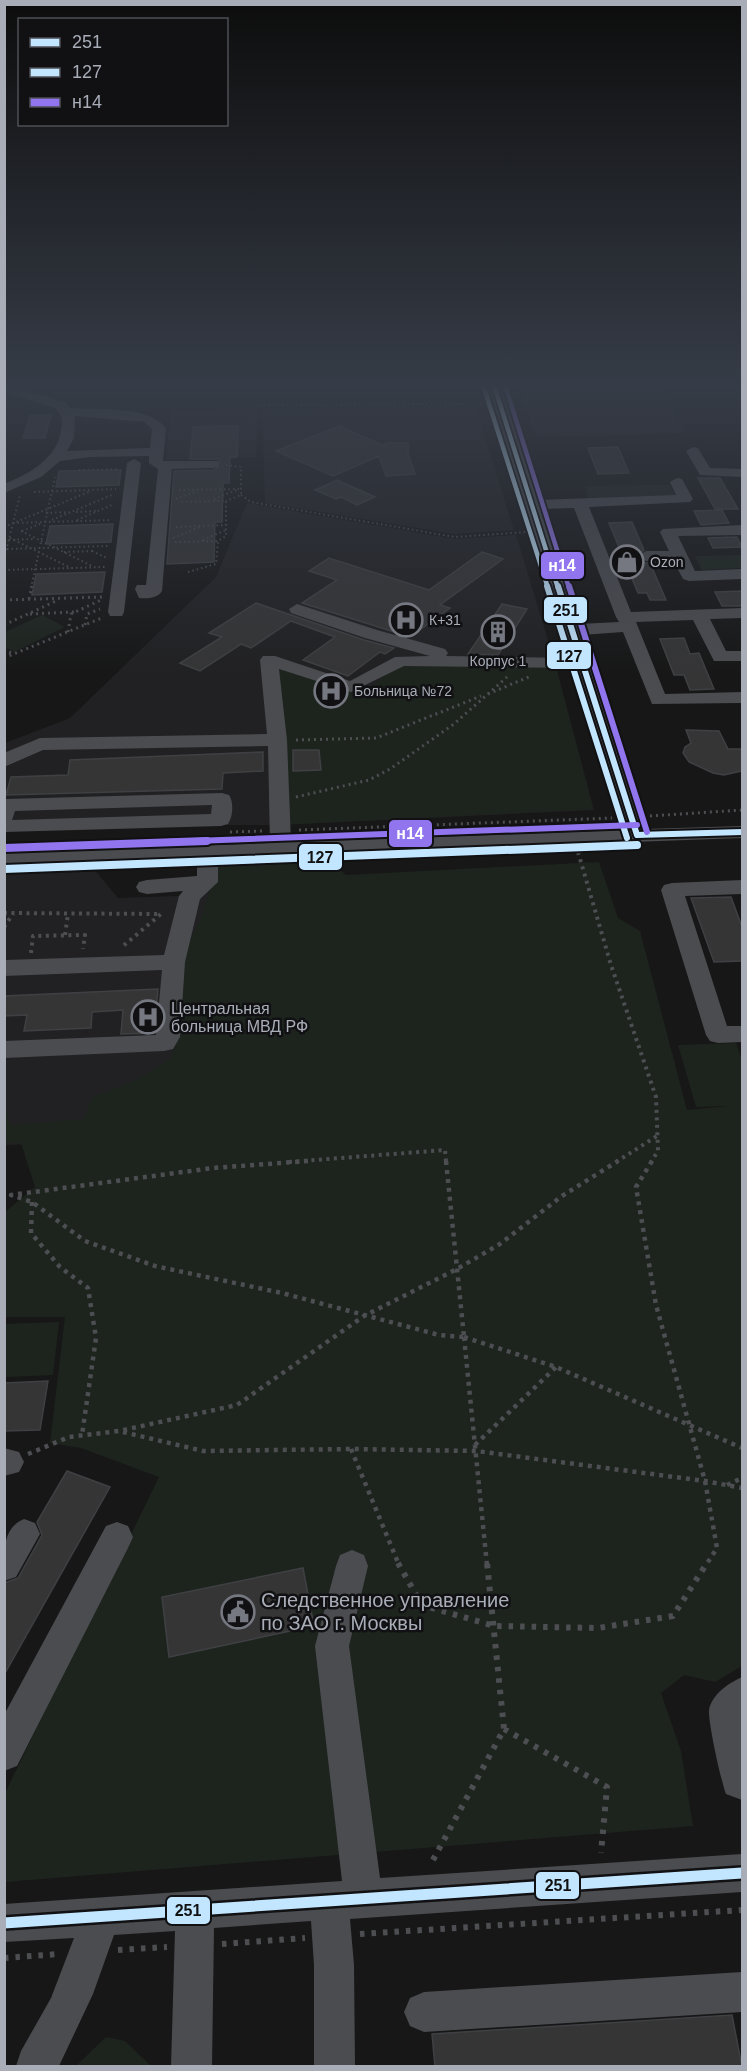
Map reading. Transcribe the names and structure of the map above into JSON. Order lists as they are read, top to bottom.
{
  "places": {
    "shop": ["Ozon"],
    "hospital": ["К+31", "Больница №72", "Центральная больница МВД РФ"],
    "building": ["Корпус 1"],
    "public building": ["Следственное управление по ЗАО г. Москвы"]
  },
  "lines": ["transit line 251", "transit line 127", "transit line н14"],
  "legend": ["251", "127", "н14"]
}
